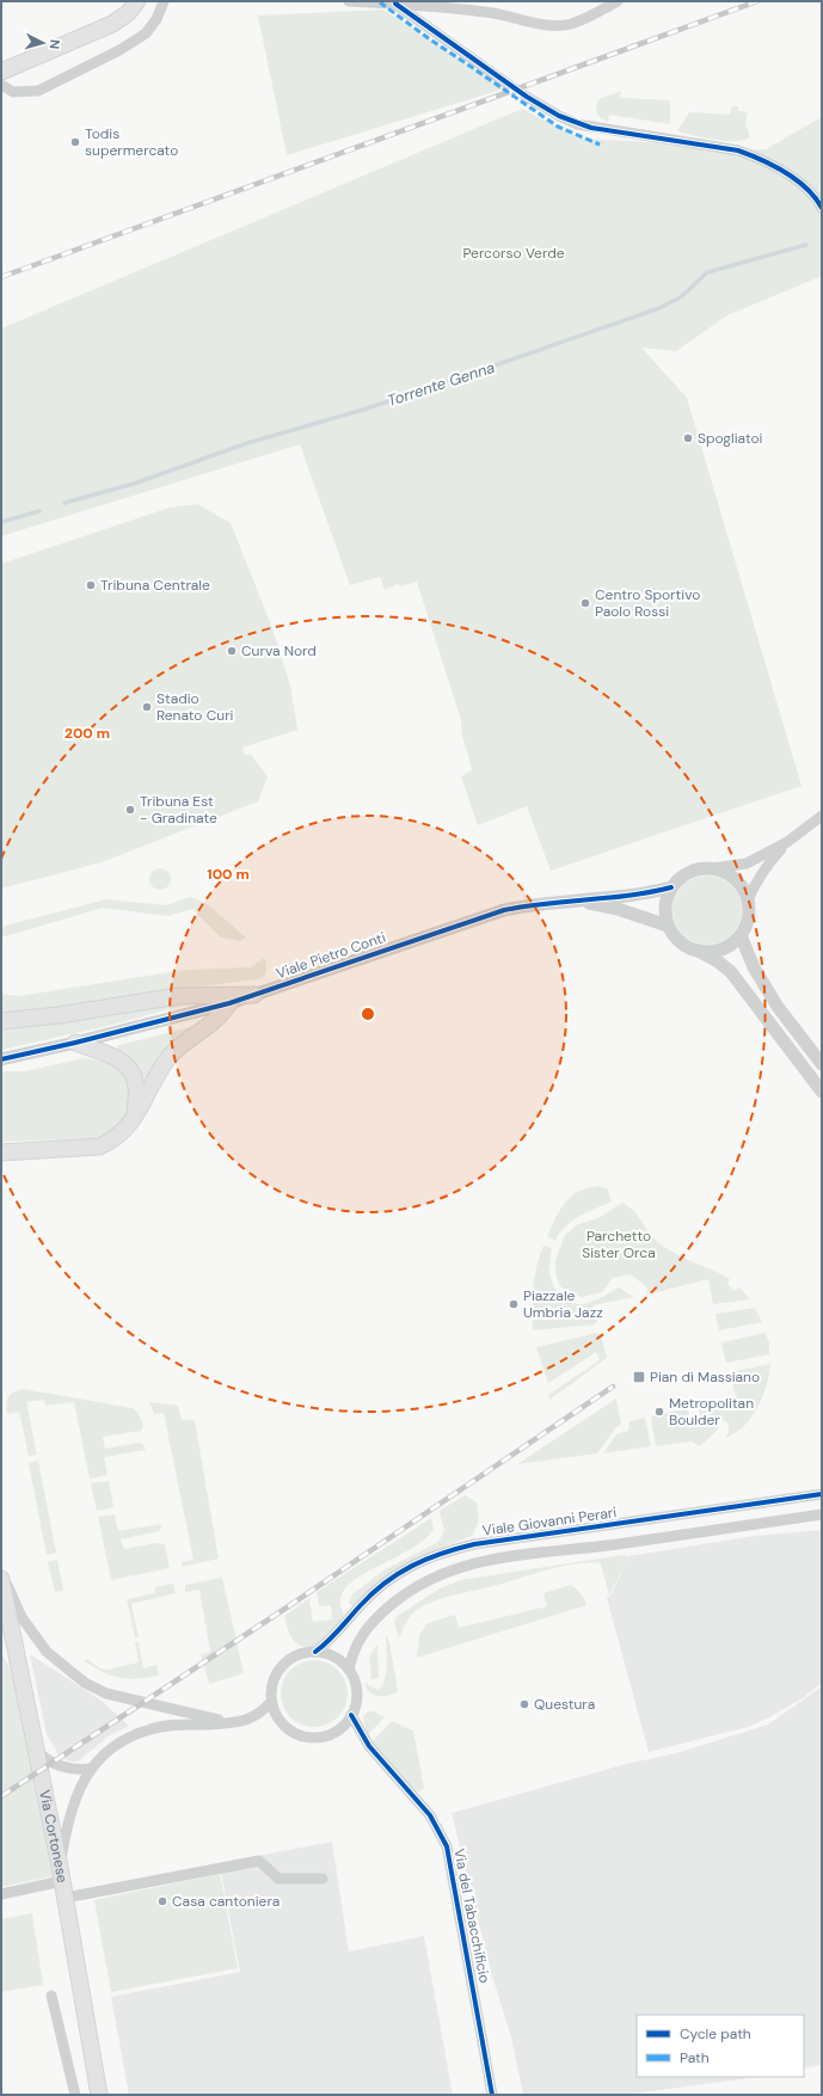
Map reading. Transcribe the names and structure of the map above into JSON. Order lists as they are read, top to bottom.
{
  "streets": {
    "main road": ["Via Cortonese"],
    "street": ["Viale Pietro Conti", "Viale Giovanni Perari", "Via del Tabacchificio"]
  },
  "crossings": [
    ["Viale Giovanni Perari", "Via del Tabacchificio"]
  ],
  "water": ["Torrente Genna"],
  "parks": ["Percorso Verde", "Parchetto Sister Orca"],
  "places": {
    "other": [
      "Todis supermercato",
      "Spogliatoi",
      "Tribuna Centrale",
      "Centro Sportivo Paolo Rossi",
      "Curva Nord",
      "Stadio Renato Curi",
      "Tribuna Est - Gradinate",
      "Piazzale Umbria Jazz",
      "Metropolitan Boulder",
      "Questura",
      "Casa cantoniera"
    ],
    "transit": ["Pian di Massiano"]
  },
  "legend": ["Cycle path", "Path"],
  "north": "right",
  "rings": ["200 m", "100 m"]
}
